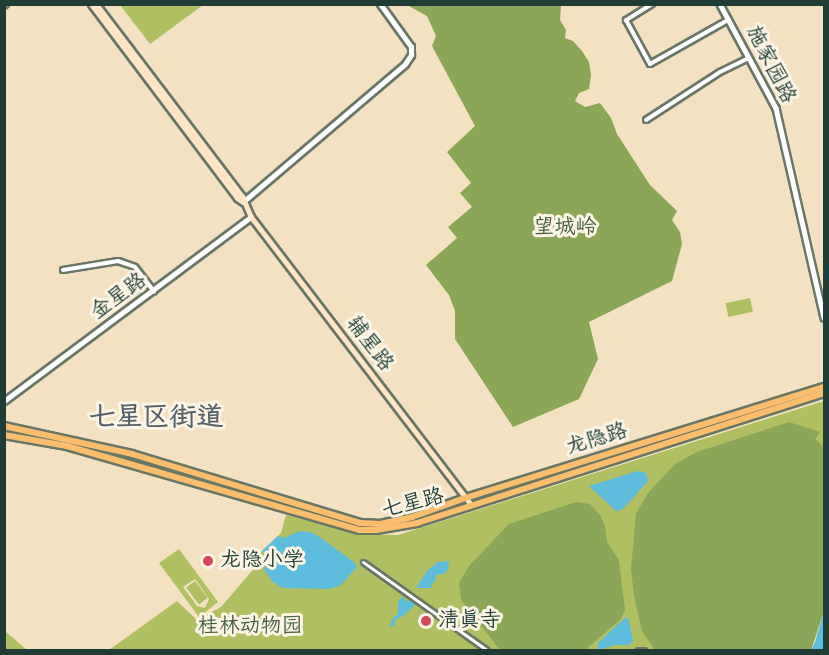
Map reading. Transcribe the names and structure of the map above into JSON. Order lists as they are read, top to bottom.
{
  "streets": {
    "main road": ["辅星路", "龙隐路", "七星路"],
    "street": ["施家园路", "金星路"]
  },
  "crossings": [
    ["金星路", "辅星路"],
    ["辅星路", "龙隐路"],
    ["辅星路", "七星路"],
    ["龙隐路", "七星路"]
  ],
  "districts": ["七星区街道"],
  "parks": ["望城岭", "桂林动物园"],
  "places": ["龙隐小学", "清真寺"]
}
